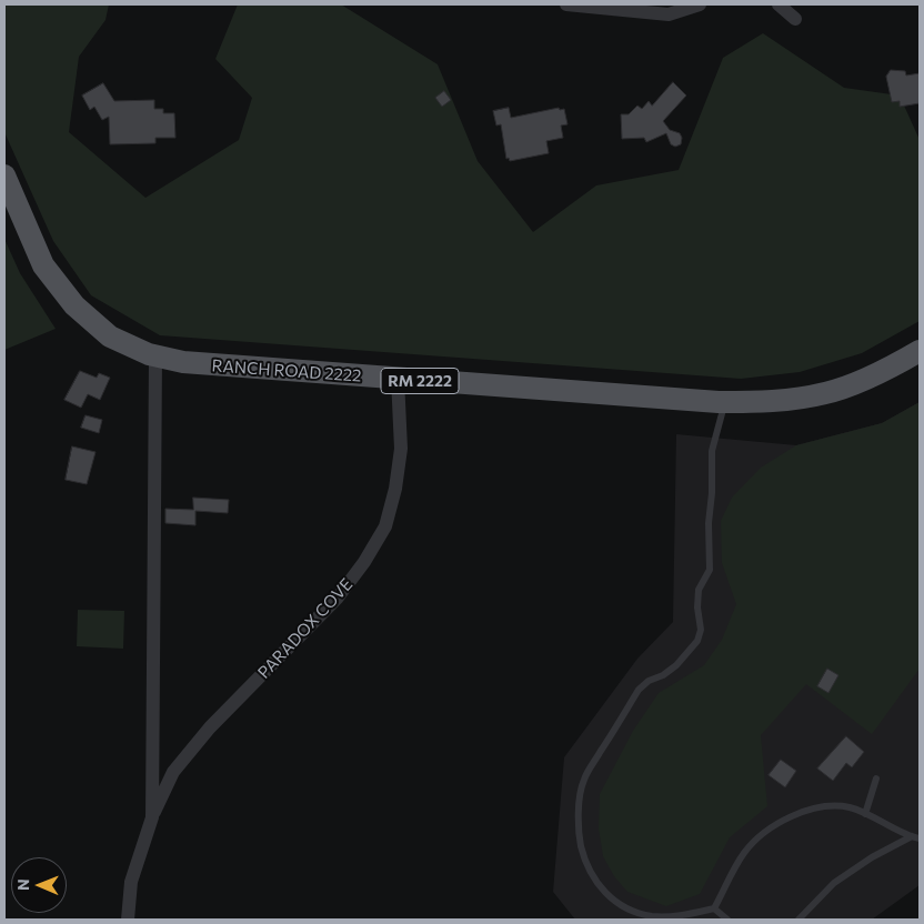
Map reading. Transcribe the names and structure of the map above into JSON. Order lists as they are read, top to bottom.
{
  "streets": {
    "main road": ["RANCH ROAD 2222", "RM 2222"],
    "street": ["PARADOX COVE"]
  },
  "crossings": [
    ["RANCH ROAD 2222", "PARADOX COVE"]
  ],
  "north": "left"
}
